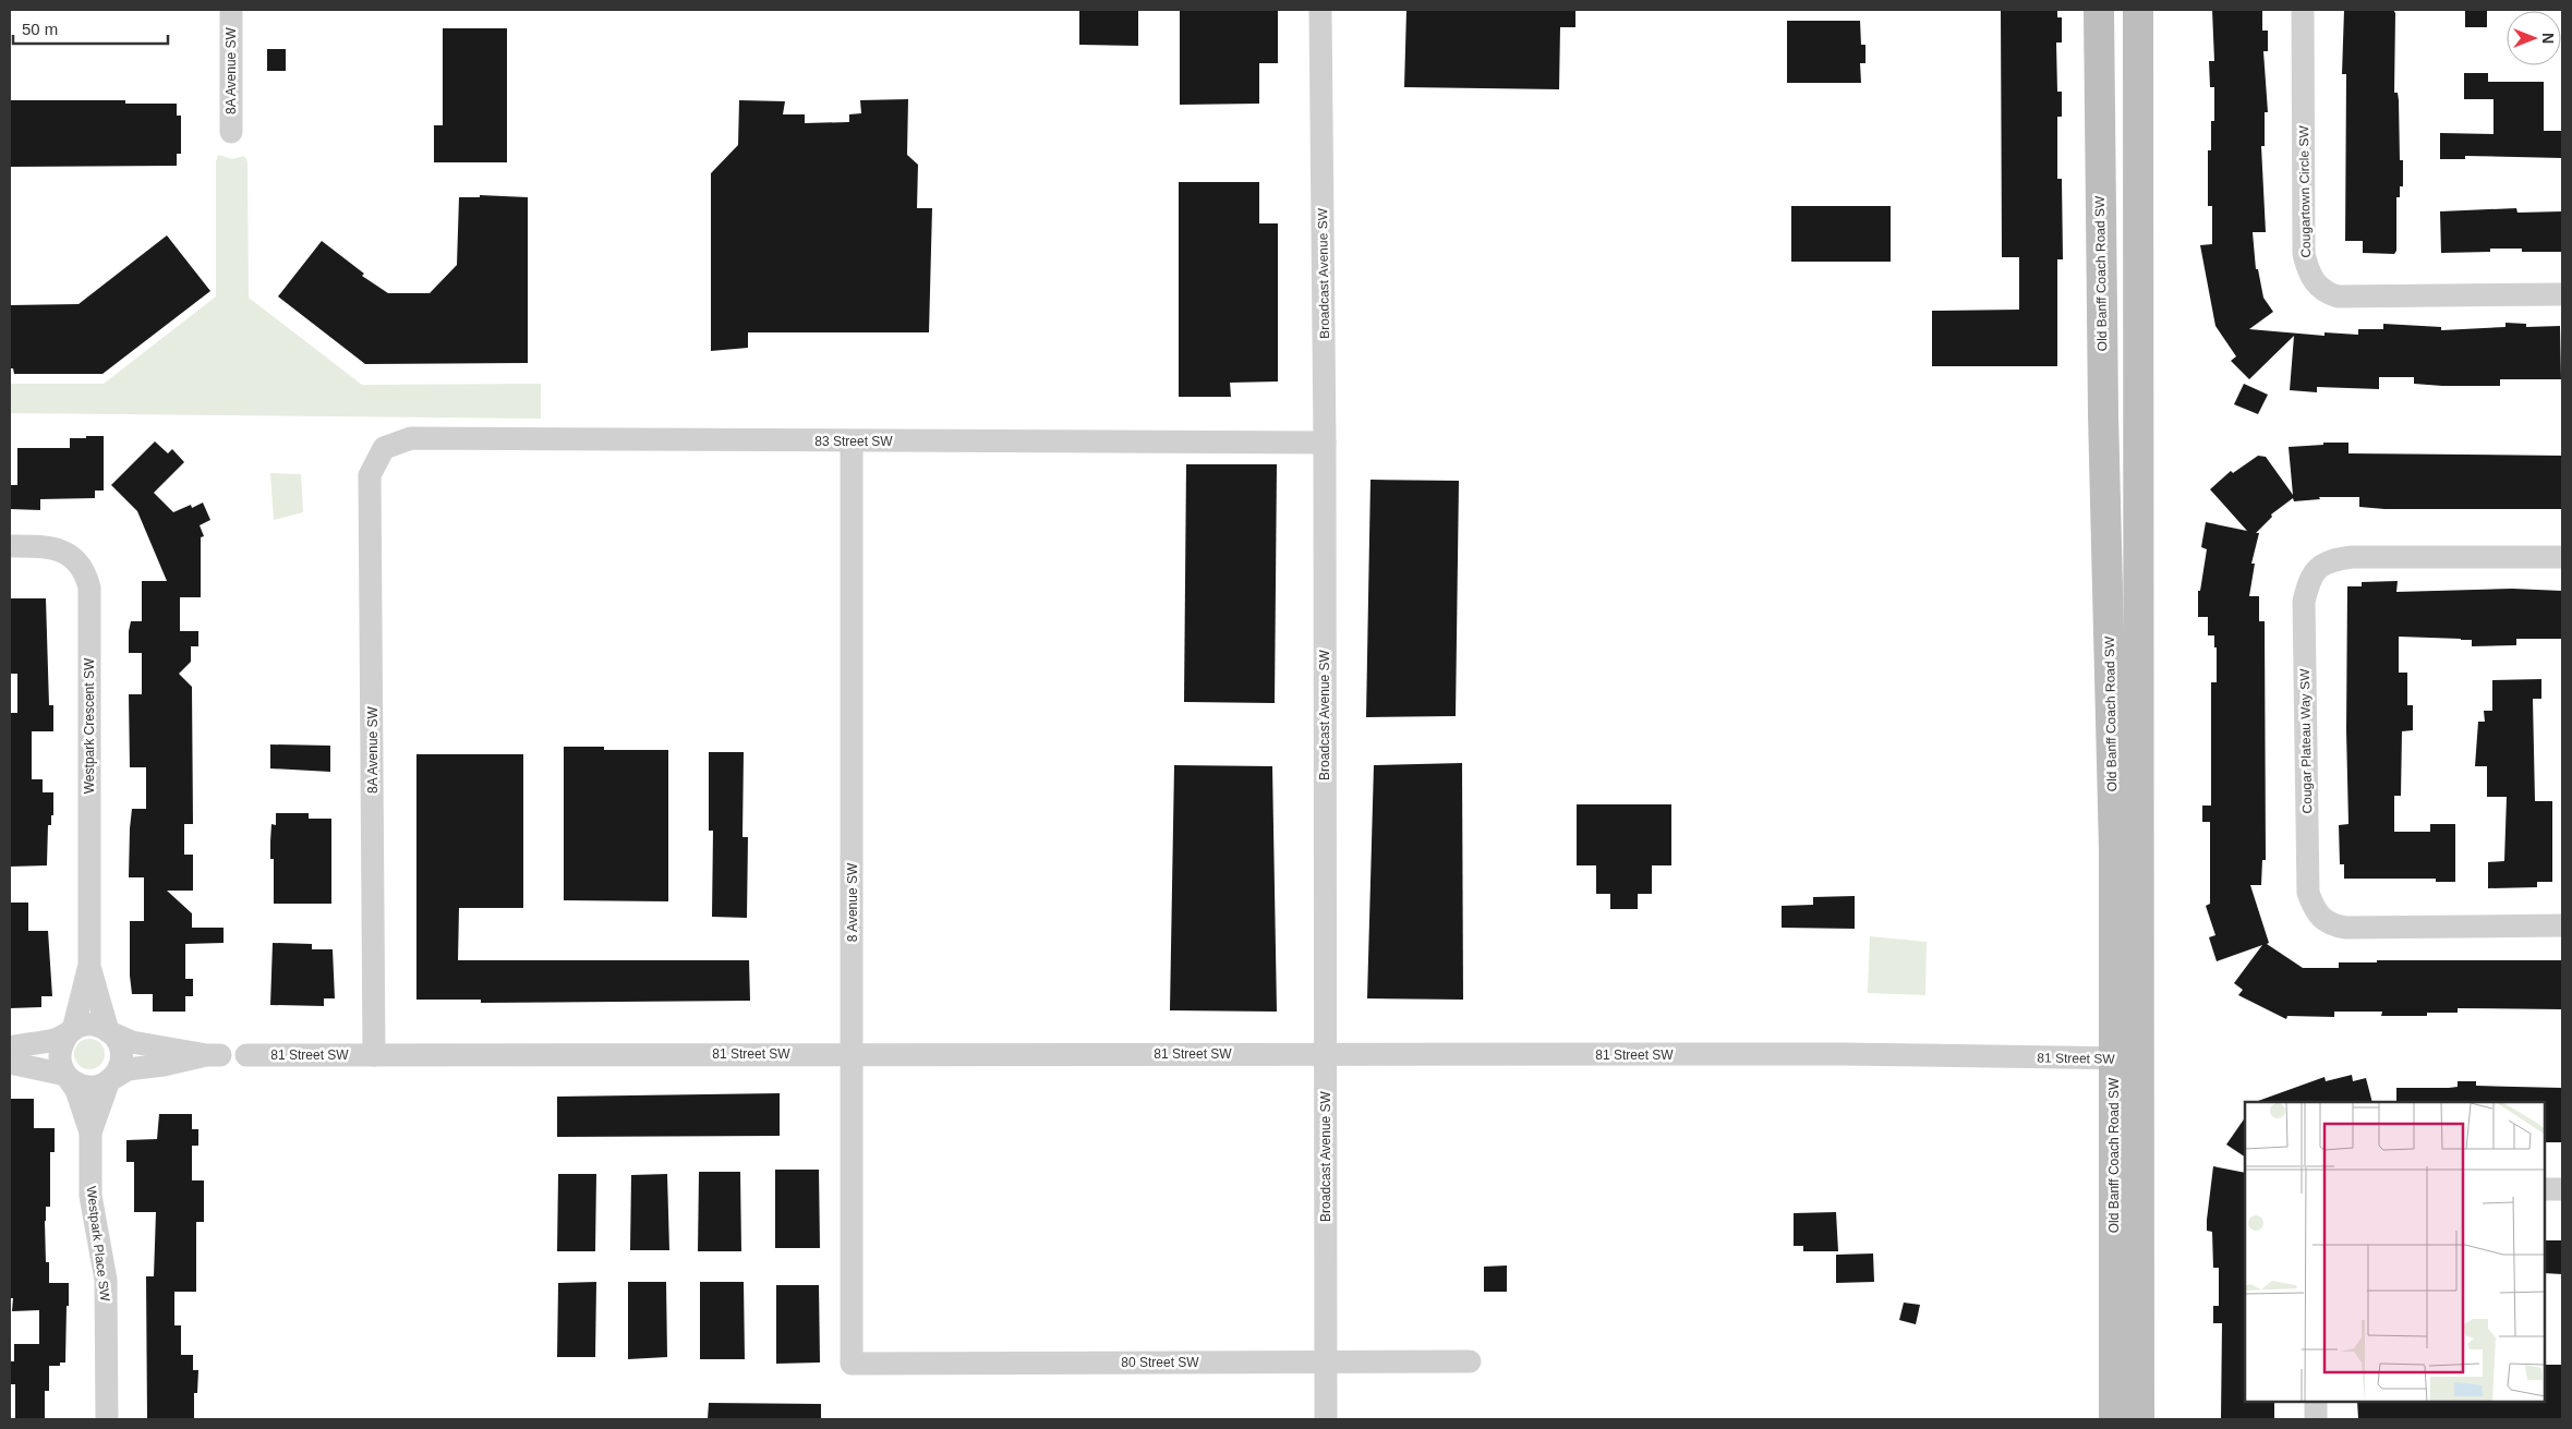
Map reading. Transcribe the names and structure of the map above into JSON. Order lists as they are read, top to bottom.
{
  "streets": {
    "main road": ["Old Banff Coach Road SW"],
    "street": [
      "8A Avenue SW",
      "Cougartown Circle SW",
      "Broadcast Avenue SW",
      "83 Street SW",
      "Westpark Crescent SW",
      "Cougar Plateau Way SW",
      "8 Avenue SW",
      "81 Street SW",
      "Westpark Place SW",
      "80 Street SW"
    ]
  },
  "crossings": [
    ["8A Avenue SW", "83 Street SW"],
    ["8A Avenue SW", "81 Street SW"],
    ["Broadcast Avenue SW", "83 Street SW"],
    ["Broadcast Avenue SW", "81 Street SW"],
    ["Broadcast Avenue SW", "80 Street SW"],
    ["Old Banff Coach Road SW", "81 Street SW"],
    ["83 Street SW", "8 Avenue SW"],
    ["Westpark Crescent SW", "Westpark Place SW"],
    ["8 Avenue SW", "81 Street SW"],
    ["8 Avenue SW", "80 Street SW"]
  ],
  "scale_bar": "50 m",
  "north": "right"
}
